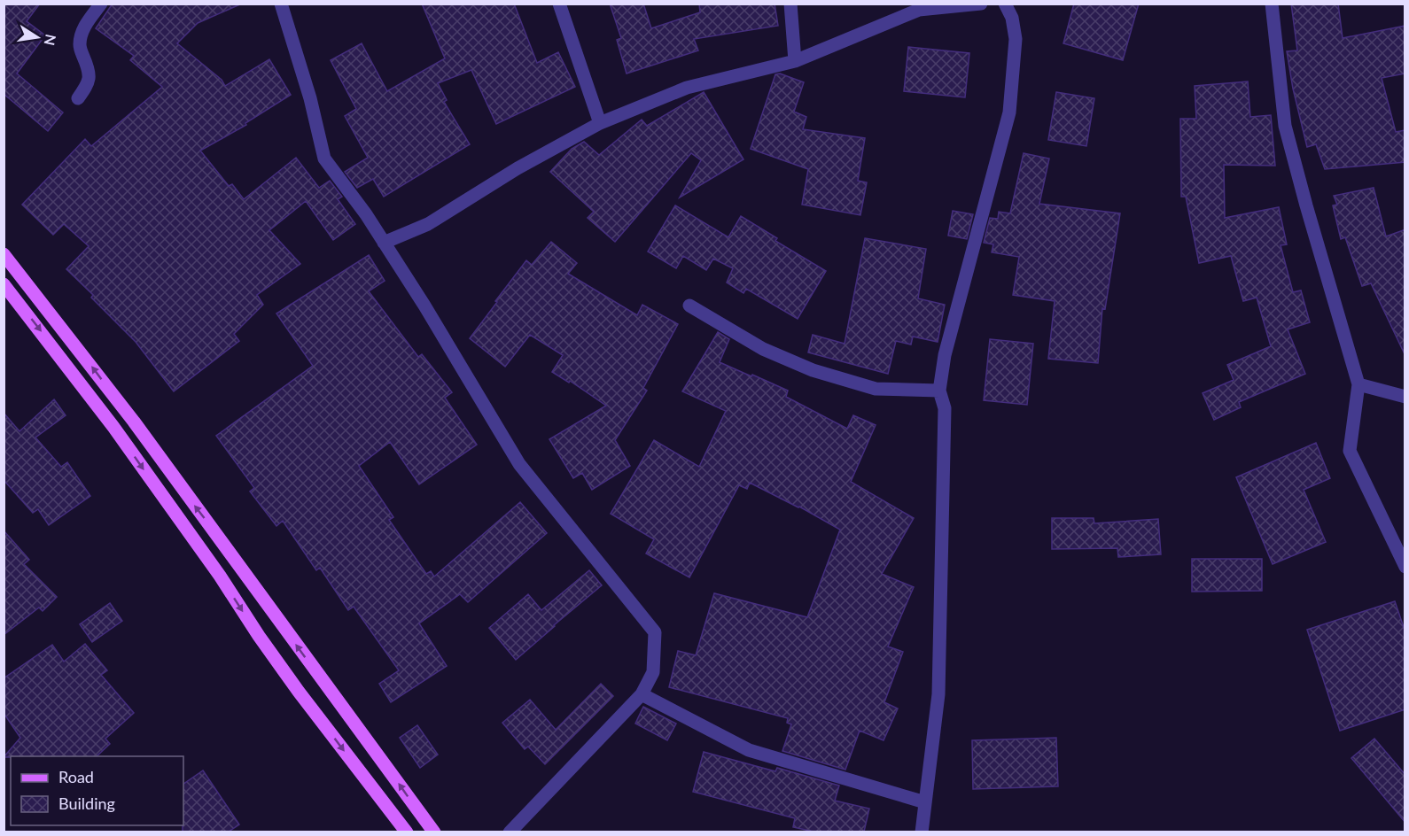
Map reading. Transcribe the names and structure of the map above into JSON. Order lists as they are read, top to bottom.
{
  "legend": ["Road", "Building"],
  "north": "right"
}
